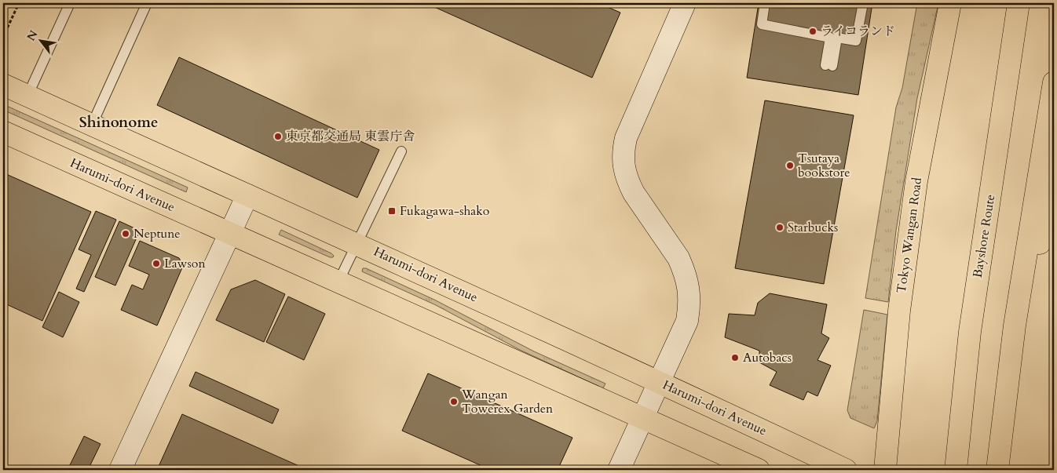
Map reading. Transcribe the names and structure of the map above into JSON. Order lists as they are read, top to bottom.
{
  "streets": {
    "main road": ["Harumi-dori Avenue", "Tokyo Wangan Road", "Bayshore Route"]
  },
  "districts": ["Shinonome"],
  "places": {
    "other": [
      "ライコランド",
      "東京都交通局 東雲庁舎",
      "Tsutaya bookstore",
      "Starbucks",
      "Neptune",
      "Lawson",
      "Autobacs",
      "Wangan Towerex Garden"
    ],
    "transit": ["Fukagawa-shako"]
  },
  "north": "top left"
}
